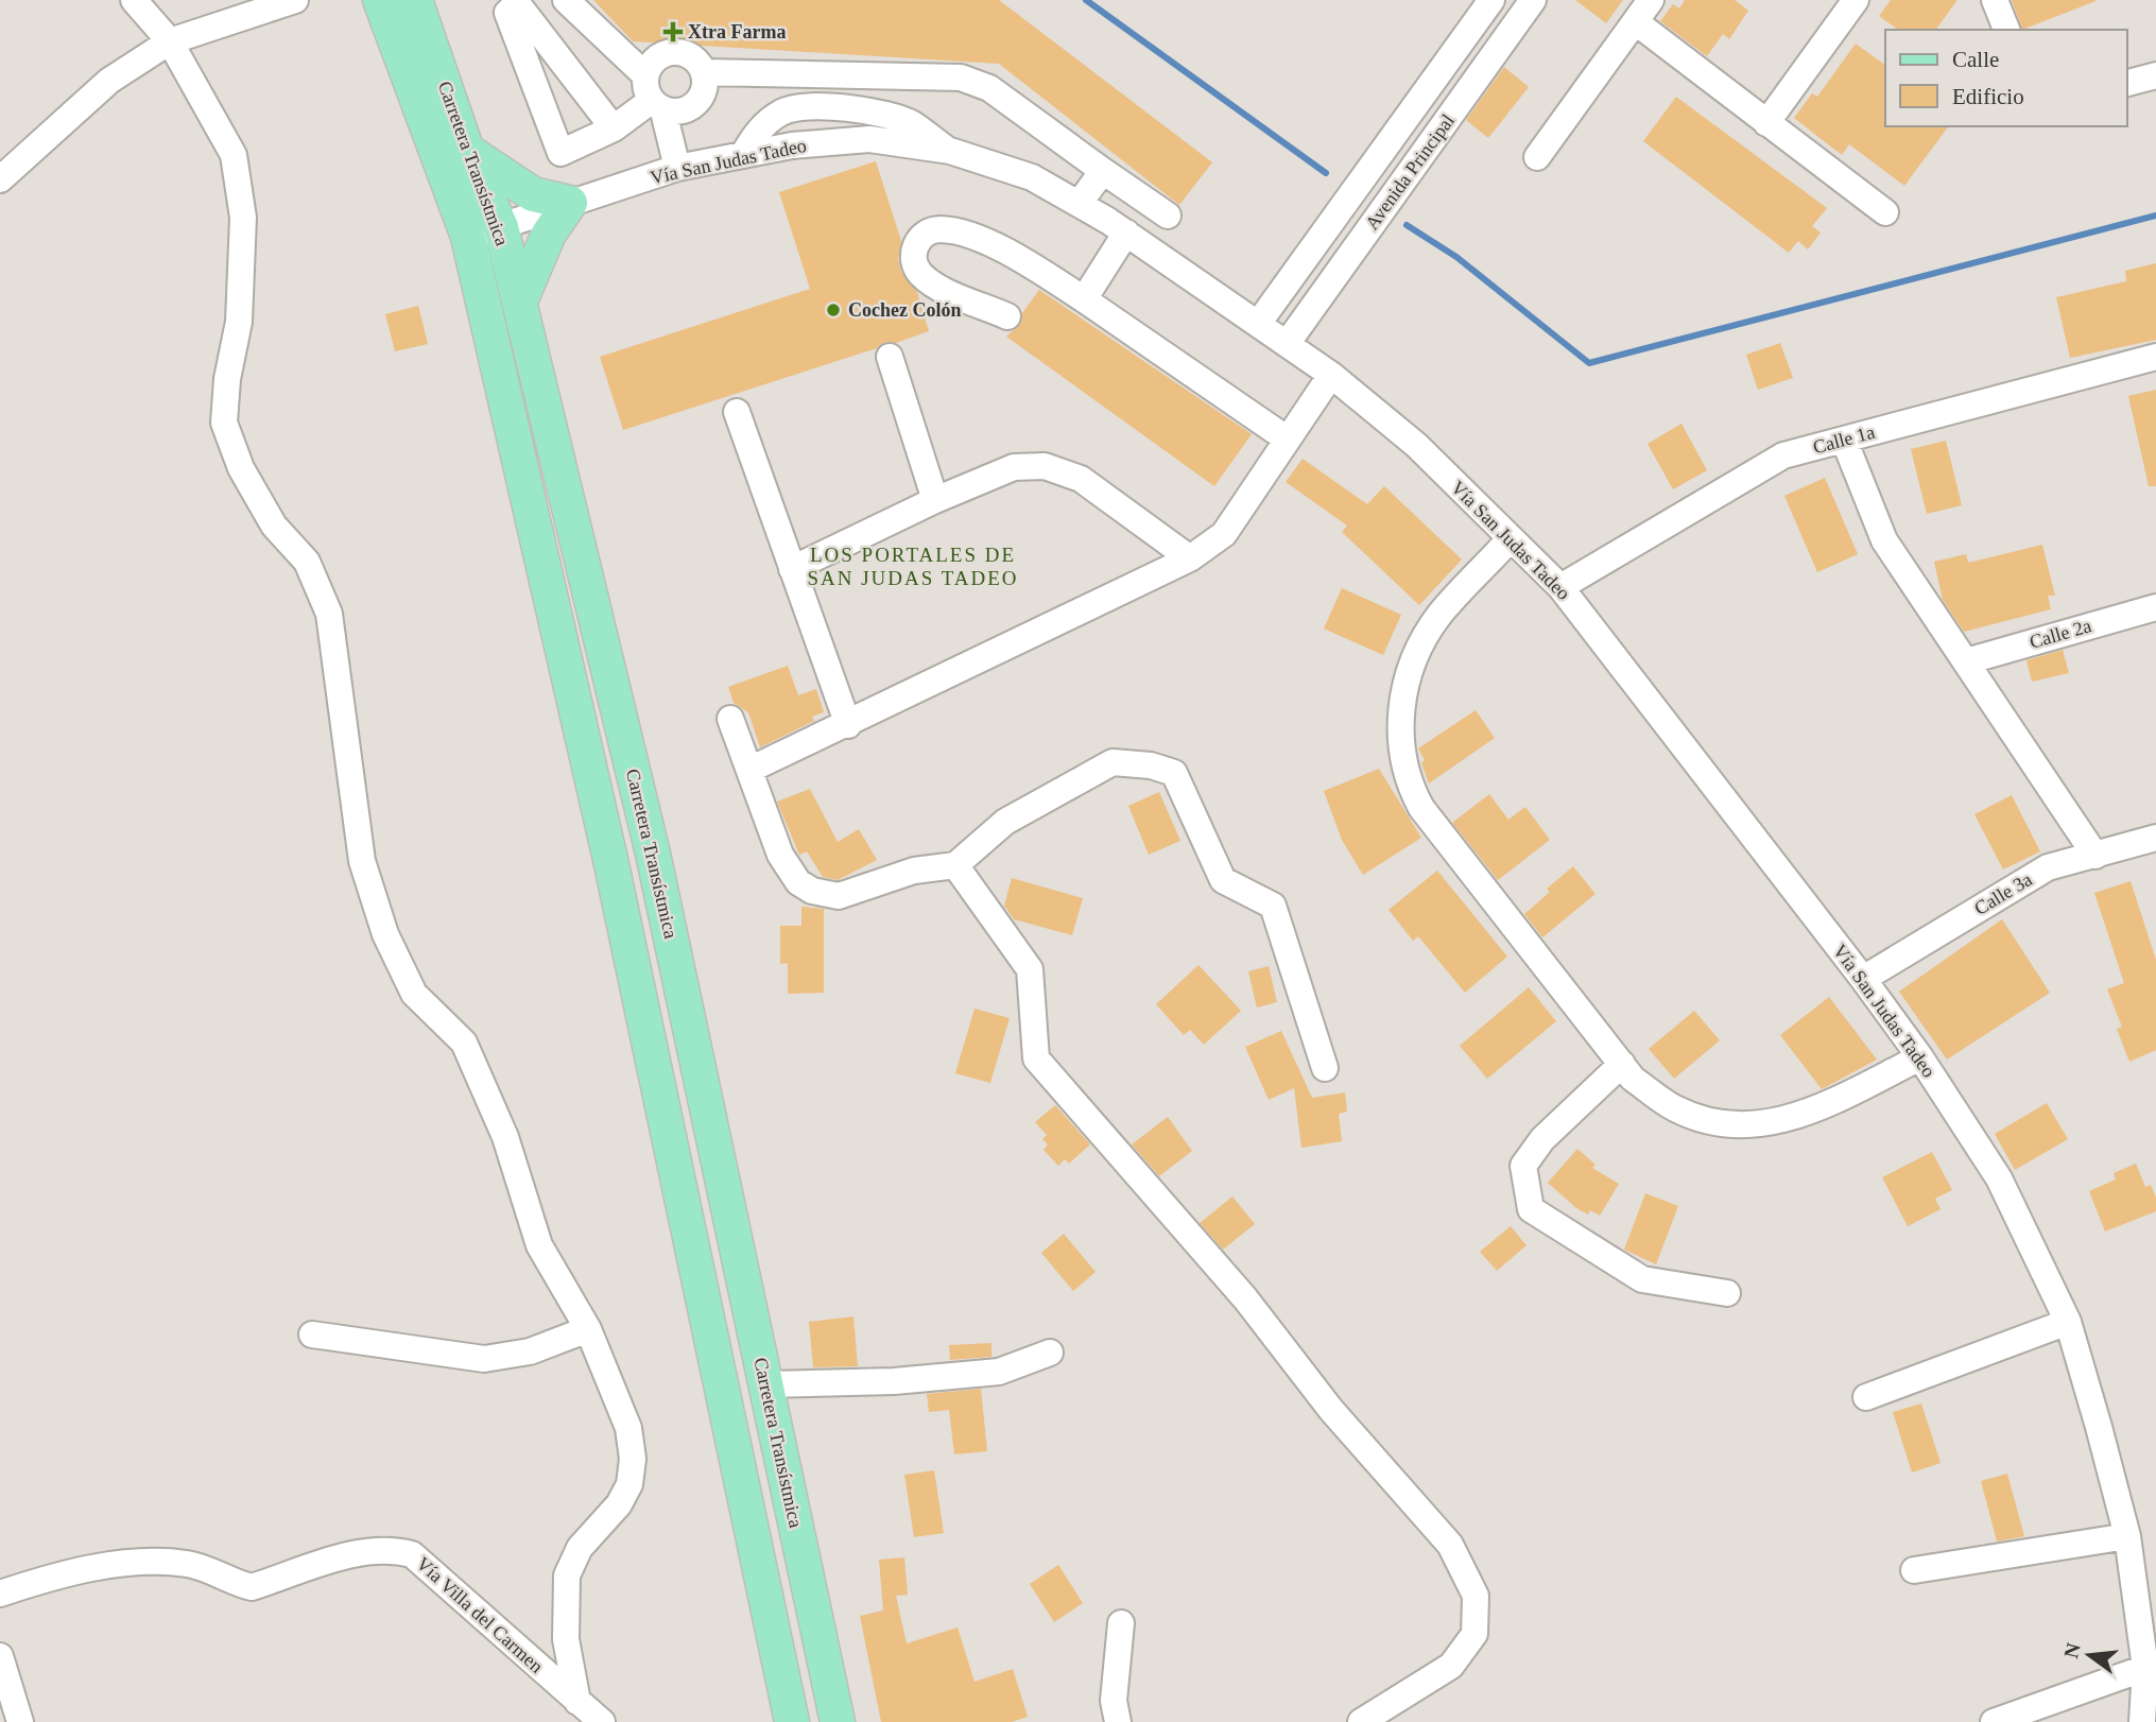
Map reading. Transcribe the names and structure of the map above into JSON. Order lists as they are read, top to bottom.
{
  "streets": {
    "main road": ["Carretera Transístmica"],
    "street": [
      "Vía San Judas Tadeo",
      "Avenida Principal",
      "Calle 1a",
      "Calle 2a",
      "Calle 3a",
      "Vía Villa del Carmen"
    ]
  },
  "crossings": [
    ["Vía San Judas Tadeo", "Carretera Transístmica"],
    ["Vía San Judas Tadeo", "Avenida Principal"],
    ["Vía San Judas Tadeo", "Calle 1a"],
    ["Vía San Judas Tadeo", "Calle 3a"]
  ],
  "districts": ["LOS PORTALES DE SAN JUDAS TADEO"],
  "places": {
    "health": ["Xtra Farma"],
    "other": ["Cochez Colón"]
  },
  "legend": ["Calle", "Edificio"],
  "north": "left"
}
